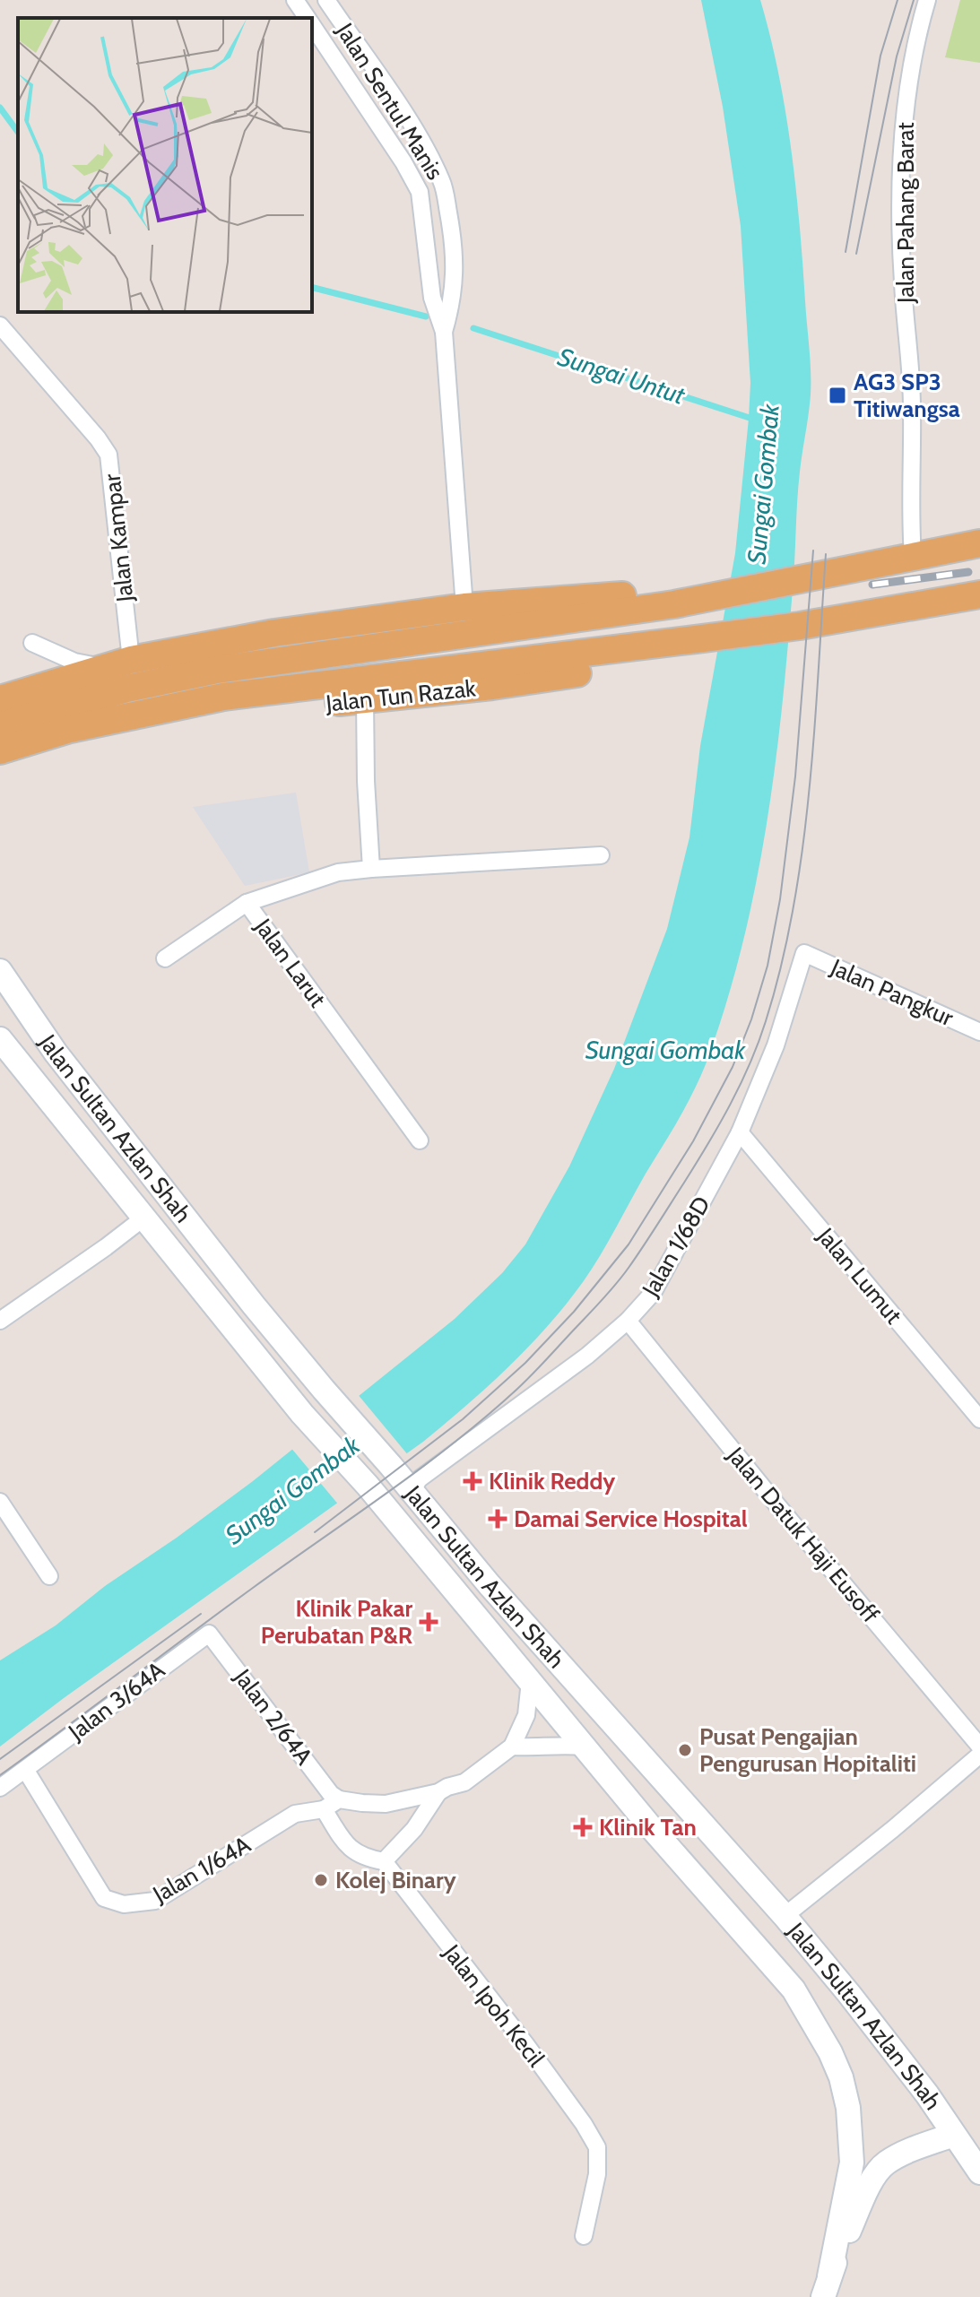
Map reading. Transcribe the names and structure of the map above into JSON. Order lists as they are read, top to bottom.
{
  "streets": {
    "main road": ["Jalan Tun Razak", "Jalan Sultan Azlan Shah"],
    "street": [
      "Jalan Sentul Manis",
      "Jalan Pahang Barat",
      "Jalan Kampar",
      "Jalan Larut",
      "Jalan Pangkur",
      "Jalan 1/68D",
      "Jalan Lumut",
      "Jalan Datuk Haji Eusoff",
      "Jalan 3/64A",
      "Jalan 2/64A",
      "Jalan 1/64A",
      "Jalan Ipoh Kecil"
    ]
  },
  "crossings": [
    ["Jalan Sentul Manis", "Jalan Tun Razak"],
    ["Jalan Pahang Barat", "Jalan Tun Razak"],
    ["Jalan Kampar", "Jalan Tun Razak"],
    ["Jalan Pangkur", "Jalan 1/68D"],
    ["Jalan Sultan Azlan Shah", "Jalan 1/68D"],
    ["Jalan 1/68D", "Jalan Lumut"],
    ["Jalan 1/68D", "Jalan Datuk Haji Eusoff"],
    ["Jalan 3/64A", "Jalan 2/64A"],
    ["Jalan 3/64A", "Jalan 1/64A"],
    ["Jalan 2/64A", "Jalan 1/64A"]
  ],
  "water": ["Sungai Untut", "Sungai Gombak"],
  "places": {
    "transit": ["AG3 SP3 Titiwangsa"],
    "health": [
      "Klinik Reddy",
      "Damai Service Hospital",
      "Klinik Pakar Perubatan P&R",
      "Klinik Tan"
    ],
    "other": ["Pusat Pengajian Pengurusan Hopitaliti", "Kolej Binary"]
  }
}
